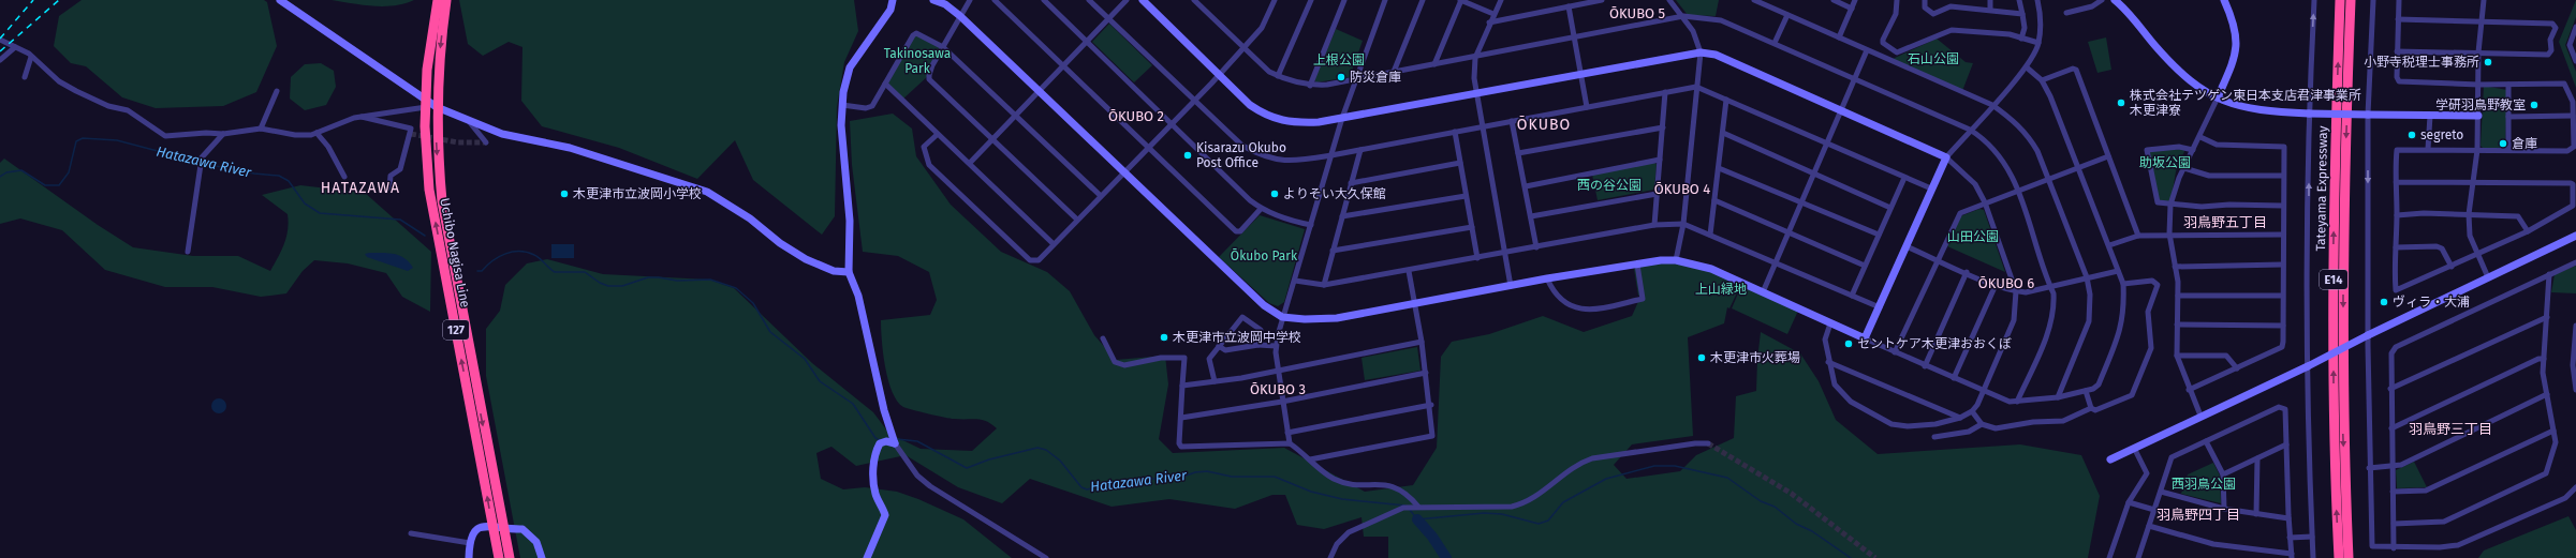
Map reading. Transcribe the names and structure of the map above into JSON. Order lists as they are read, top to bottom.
{
  "streets": {
    "highway": [
      "Tateyama Expressway",
      "Uchibo Nagisa Line",
      "E14",
      "127"
    ]
  },
  "districts": [
    "ŌKUBO 5",
    "ŌKUBO 2",
    "ŌKUBO",
    "HATAZAWA",
    "ŌKUBO 4",
    "羽鳥野五丁目",
    "ŌKUBO 6",
    "ŌKUBO 3",
    "羽鳥野三丁目",
    "羽鳥野四丁目"
  ],
  "water": ["Hatazawa River"],
  "parks": [
    "Takinosawa Park",
    "石山公園",
    "上根公園",
    "助坂公園",
    "西の谷公園",
    "山田公園",
    "Ōkubo Park",
    "上山緑地",
    "西羽鳥公園"
  ],
  "places": [
    "小野寺税理士事務所",
    "防災倉庫",
    "株式会社テツゲン東日本支店君津事業所 木更津寮",
    "学研羽鳥野教室",
    "segreto",
    "倉庫",
    "Kisarazu Okubo Post Office",
    "木更津市立波岡小学校",
    "よりそい大久保館",
    "ヴィラ・大浦",
    "木更津市立波岡中学校",
    "セントケア木更津おおくぼ",
    "木更津市火葬場"
  ]
}
